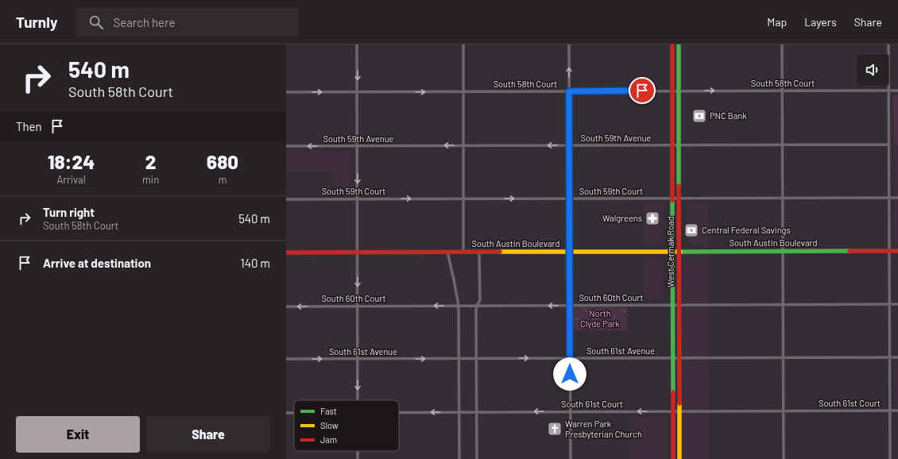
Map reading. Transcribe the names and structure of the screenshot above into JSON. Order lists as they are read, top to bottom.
{
  "streets": {
    "main road": ["South Austin Boulevard", "West Cermak Road"],
    "street": [
      "South 58th Court",
      "South 59th Avenue",
      "South 59th Court",
      "South 60th Court",
      "South 61st Avenue",
      "South 61st Court"
    ]
  },
  "crossings": [
    ["South 58th Court", "West Cermak Road"],
    ["South 59th Avenue", "West Cermak Road"],
    ["South 59th Court", "West Cermak Road"],
    ["South Austin Boulevard", "West Cermak Road"],
    ["West Cermak Road", "South 60th Court"],
    ["West Cermak Road", "South 61st Avenue"],
    ["West Cermak Road", "South 61st Court"]
  ],
  "one_way": [
    "South 58th Court",
    "South 59th Avenue",
    "South 60th Court",
    "South 61st Avenue",
    "South 61st Court"
  ],
  "parks": ["North Clyde Park"],
  "places": {
    "bank": ["PNC Bank", "Central Federal Savings"],
    "pharmacy": ["Walgreens"],
    "church": ["Warren Park Presbyterian Church"]
  },
  "legend": ["Fast", "Slow", "Jam"],
  "page": {
    "header": "Turnly",
    "search": "Search here",
    "nav": ["Map", "Layers", "Share"],
    "turn": ["540 m", "South 58th Court"],
    "then": "Then",
    "eta": [
      "18:24",
      "Arrival",
      "2",
      "min",
      "680",
      "m"
    ],
    "list": [
      {
        "name": "Turn right",
        "note": "South 58th Court",
        "value": "540 m"
      },
      {
        "name": "Arrive at destination",
        "value": "140 m"
      }
    ],
    "buttons": ["Exit", "Share"]
  }
}
